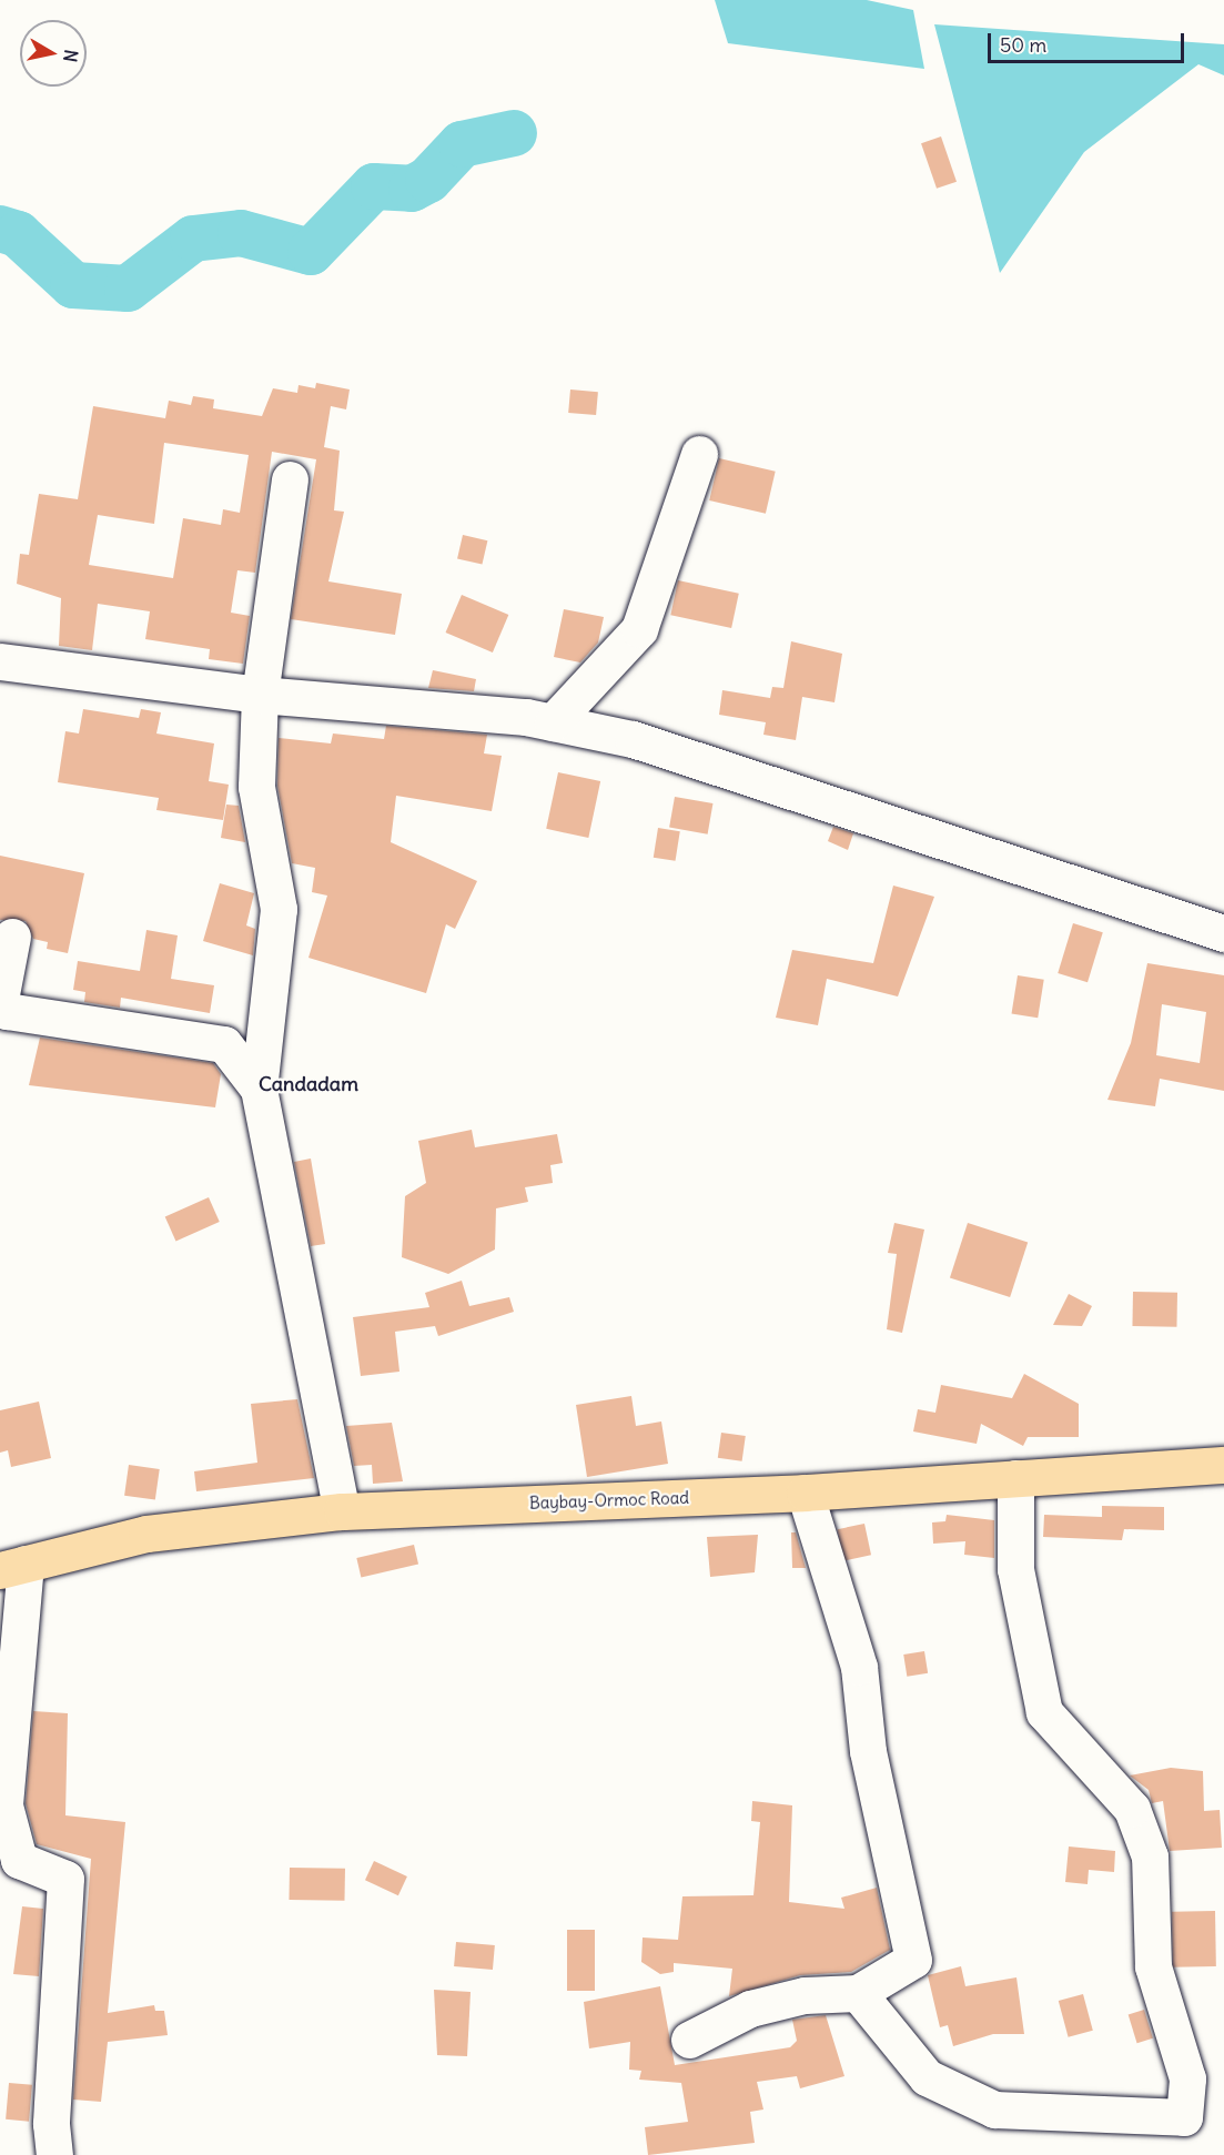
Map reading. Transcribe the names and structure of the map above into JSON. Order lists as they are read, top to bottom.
{
  "streets": {
    "highway": ["Baybay-Ormoc Road"]
  },
  "districts": ["Candadam"],
  "scale_bar": "50 m",
  "north": "right"
}
